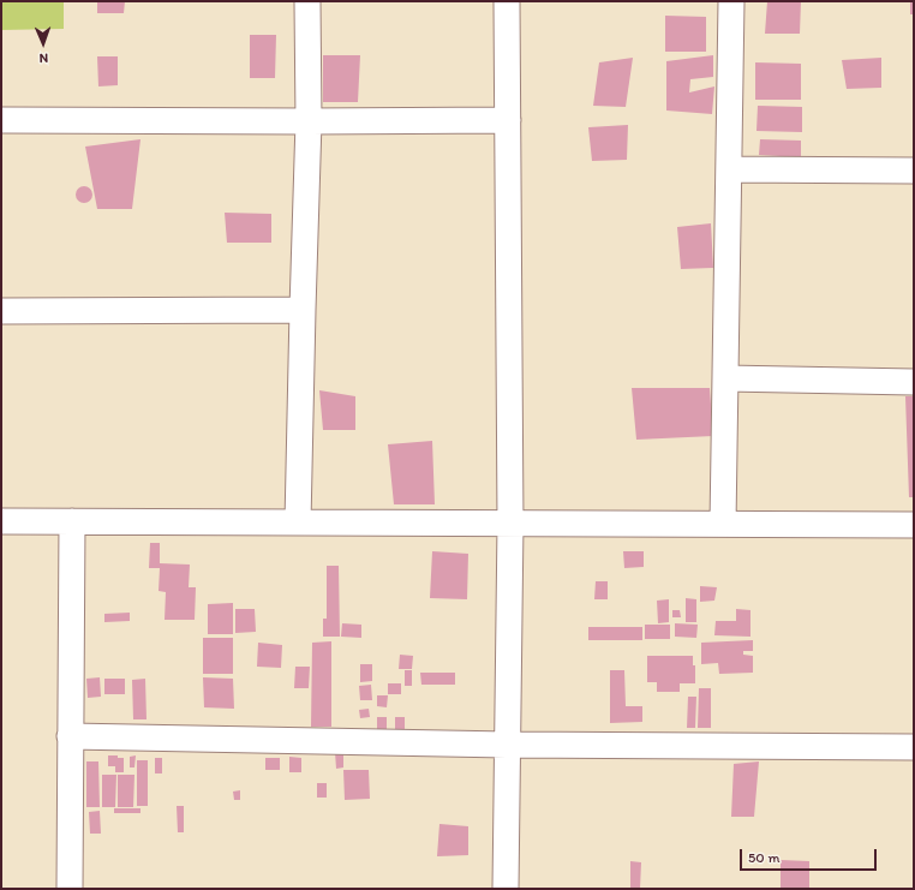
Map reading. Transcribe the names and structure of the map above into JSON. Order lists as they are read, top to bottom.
{
  "scale_bar": "50 m",
  "north": "bottom"
}
